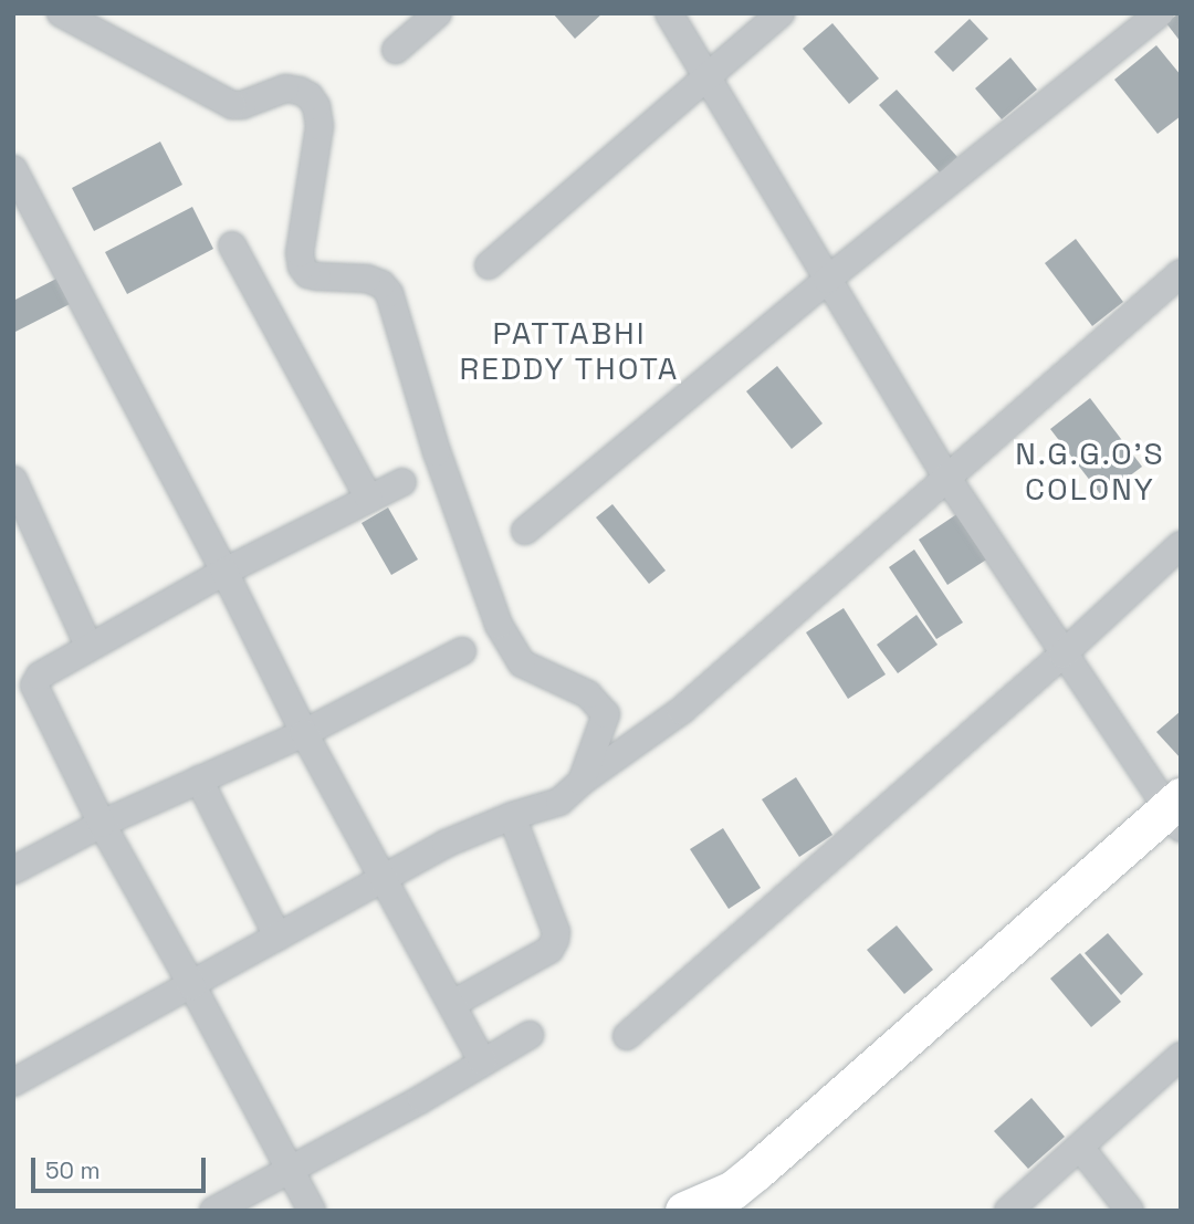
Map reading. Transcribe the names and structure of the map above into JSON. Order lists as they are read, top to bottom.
{
  "districts": ["PATTABHI REDDY THOTA", "N.G.G.O'S COLONY"],
  "scale_bar": "50 m"
}
